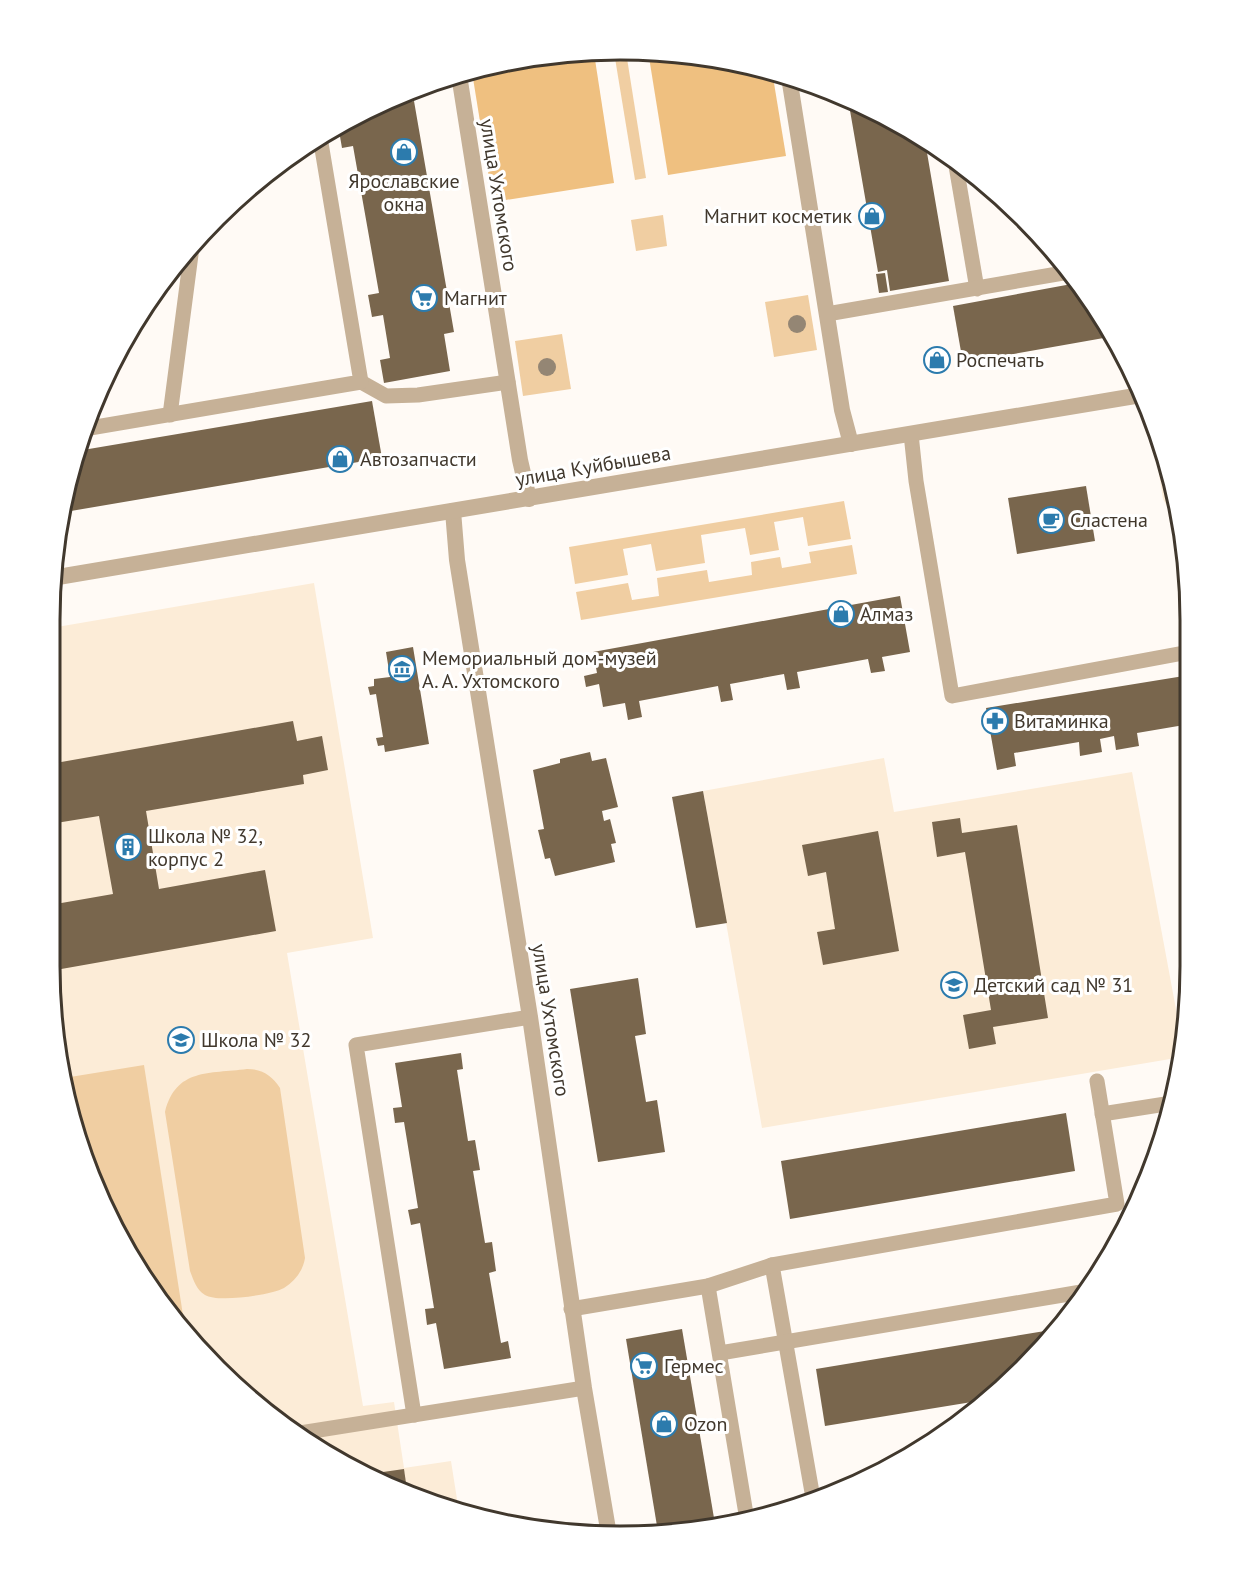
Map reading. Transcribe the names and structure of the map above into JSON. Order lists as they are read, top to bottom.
{
  "streets": {
    "street": ["улица Ухтомского", "улица Куйбышева"]
  },
  "crossings": [
    ["улица Ухтомского", "улица Куйбышева"]
  ],
  "places": {
    "shop": [
      "Ярославские окна",
      "Магнит косметик",
      "Роспечать",
      "Автозапчасти",
      "Алмаз",
      "Ozon"
    ],
    "supermarket": ["Магнит", "Гермес"],
    "cafe": ["Сластена"],
    "museum": ["Мемориальный дом-музей А. А. Ухтомского"],
    "pharmacy": ["Витаминка"],
    "building": ["Школа № 32, корпус 2"],
    "school or university": ["Детский сад № 31", "Школа № 32"]
  }
}
